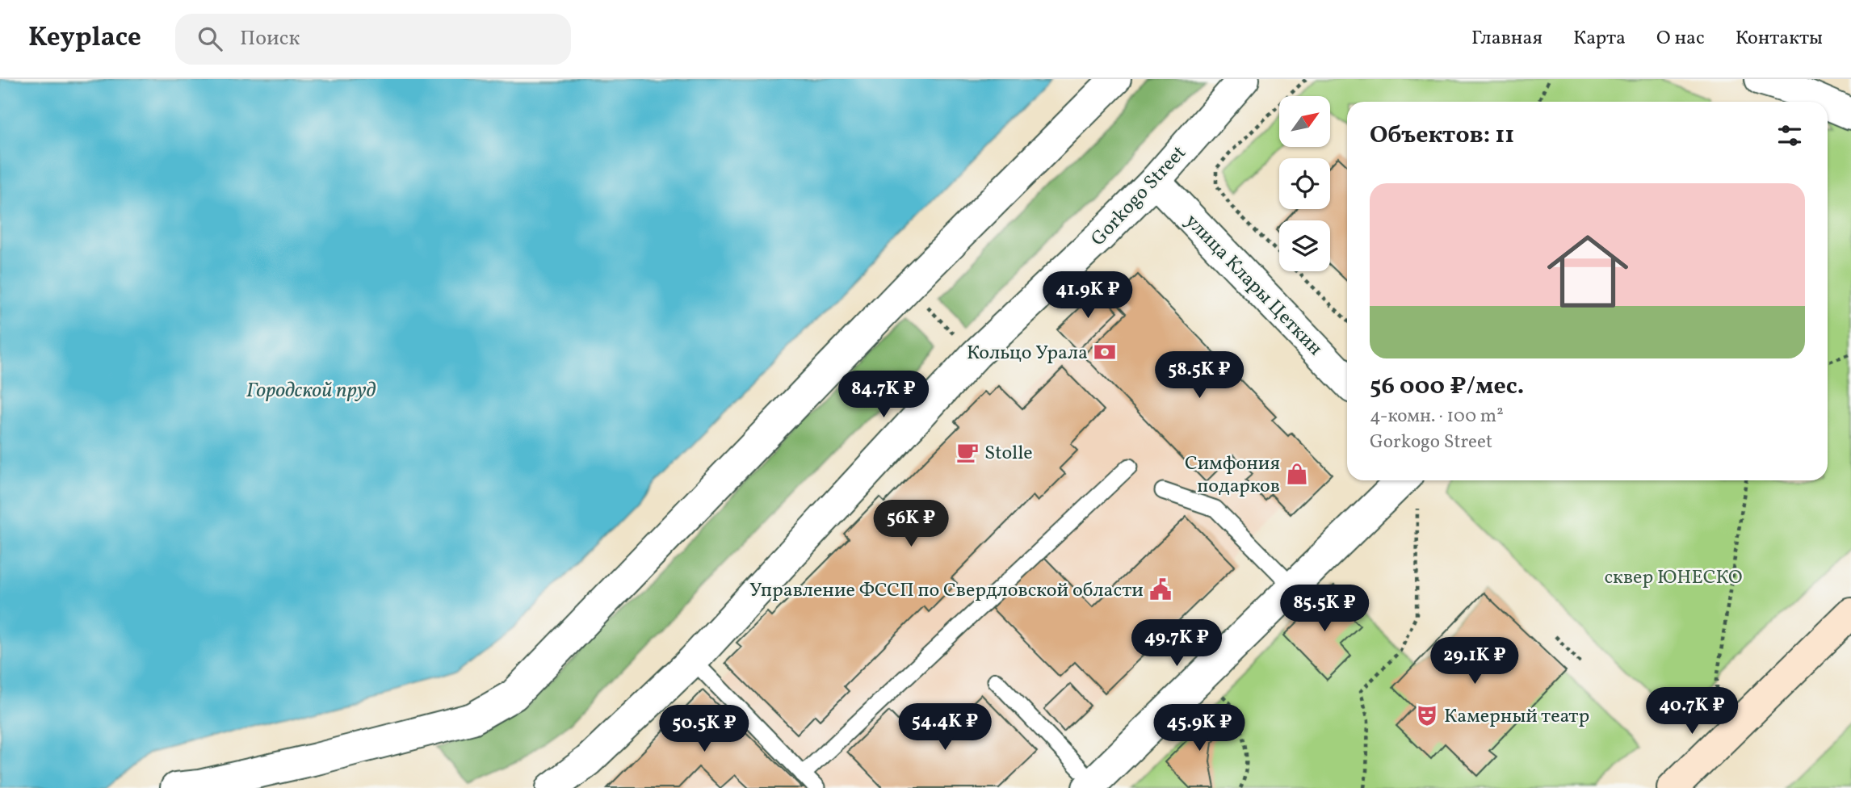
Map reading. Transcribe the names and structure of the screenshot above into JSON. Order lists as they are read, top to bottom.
{
  "streets": {
    "street": ["Gorkogo Street", "улица Клары Цеткин"]
  },
  "crossings": [
    ["Gorkogo Street", "улица Клары Цеткин"]
  ],
  "water": ["Городской пруд"],
  "parks": ["сквер ЮНЕСКО"],
  "places": {
    "bank": ["Кольцо Урала"],
    "cafe": ["Stolle"],
    "shop": ["Симфония подарков"],
    "public building": ["Управление ФССП по Свердловской области"],
    "theatre": ["Камерный театр"]
  },
  "north": "top right",
  "page": {
    "header": "Keyplace",
    "search": "Поиск",
    "nav": [
      "Главная",
      "Карта",
      "О нас",
      "Контакты"
    ],
    "heading": "Объектов: 11",
    "list": [
      {
        "name": "56 000 ₽/мес.",
        "note": "4-комн. · 100 m² · Gorkogo Street"
      }
    ],
    "price": [
      "41.9K ₽",
      "58.5K ₽",
      "84.7K ₽",
      "56K ₽",
      "85.5K ₽",
      "49.7K ₽",
      "29.1K ₽",
      "40.7K ₽",
      "54.4K ₽",
      "45.9K ₽",
      "50.5K ₽"
    ]
  }
}
